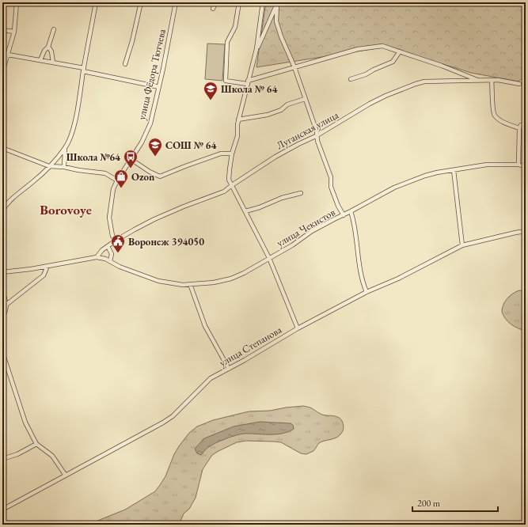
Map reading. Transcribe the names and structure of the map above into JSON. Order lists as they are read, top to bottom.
{
  "streets": {
    "street": [
      "улица Фёдора Тютчева",
      "Луганская улица",
      "улица Чекистов",
      "улица Степанова"
    ]
  },
  "crossings": [
    ["улица Фёдора Тютчева", "Луганская улица"],
    ["Луганская улица", "улица Чекистов"]
  ],
  "districts": ["Borovoye"],
  "places": {
    "school or university": ["Школа № 64", "СОШ № 64"],
    "bus stop": ["Школа №64"],
    "shop": ["Ozon"],
    "public building": ["Воронеж 394050"]
  },
  "scale_bar": "200 m"
}
